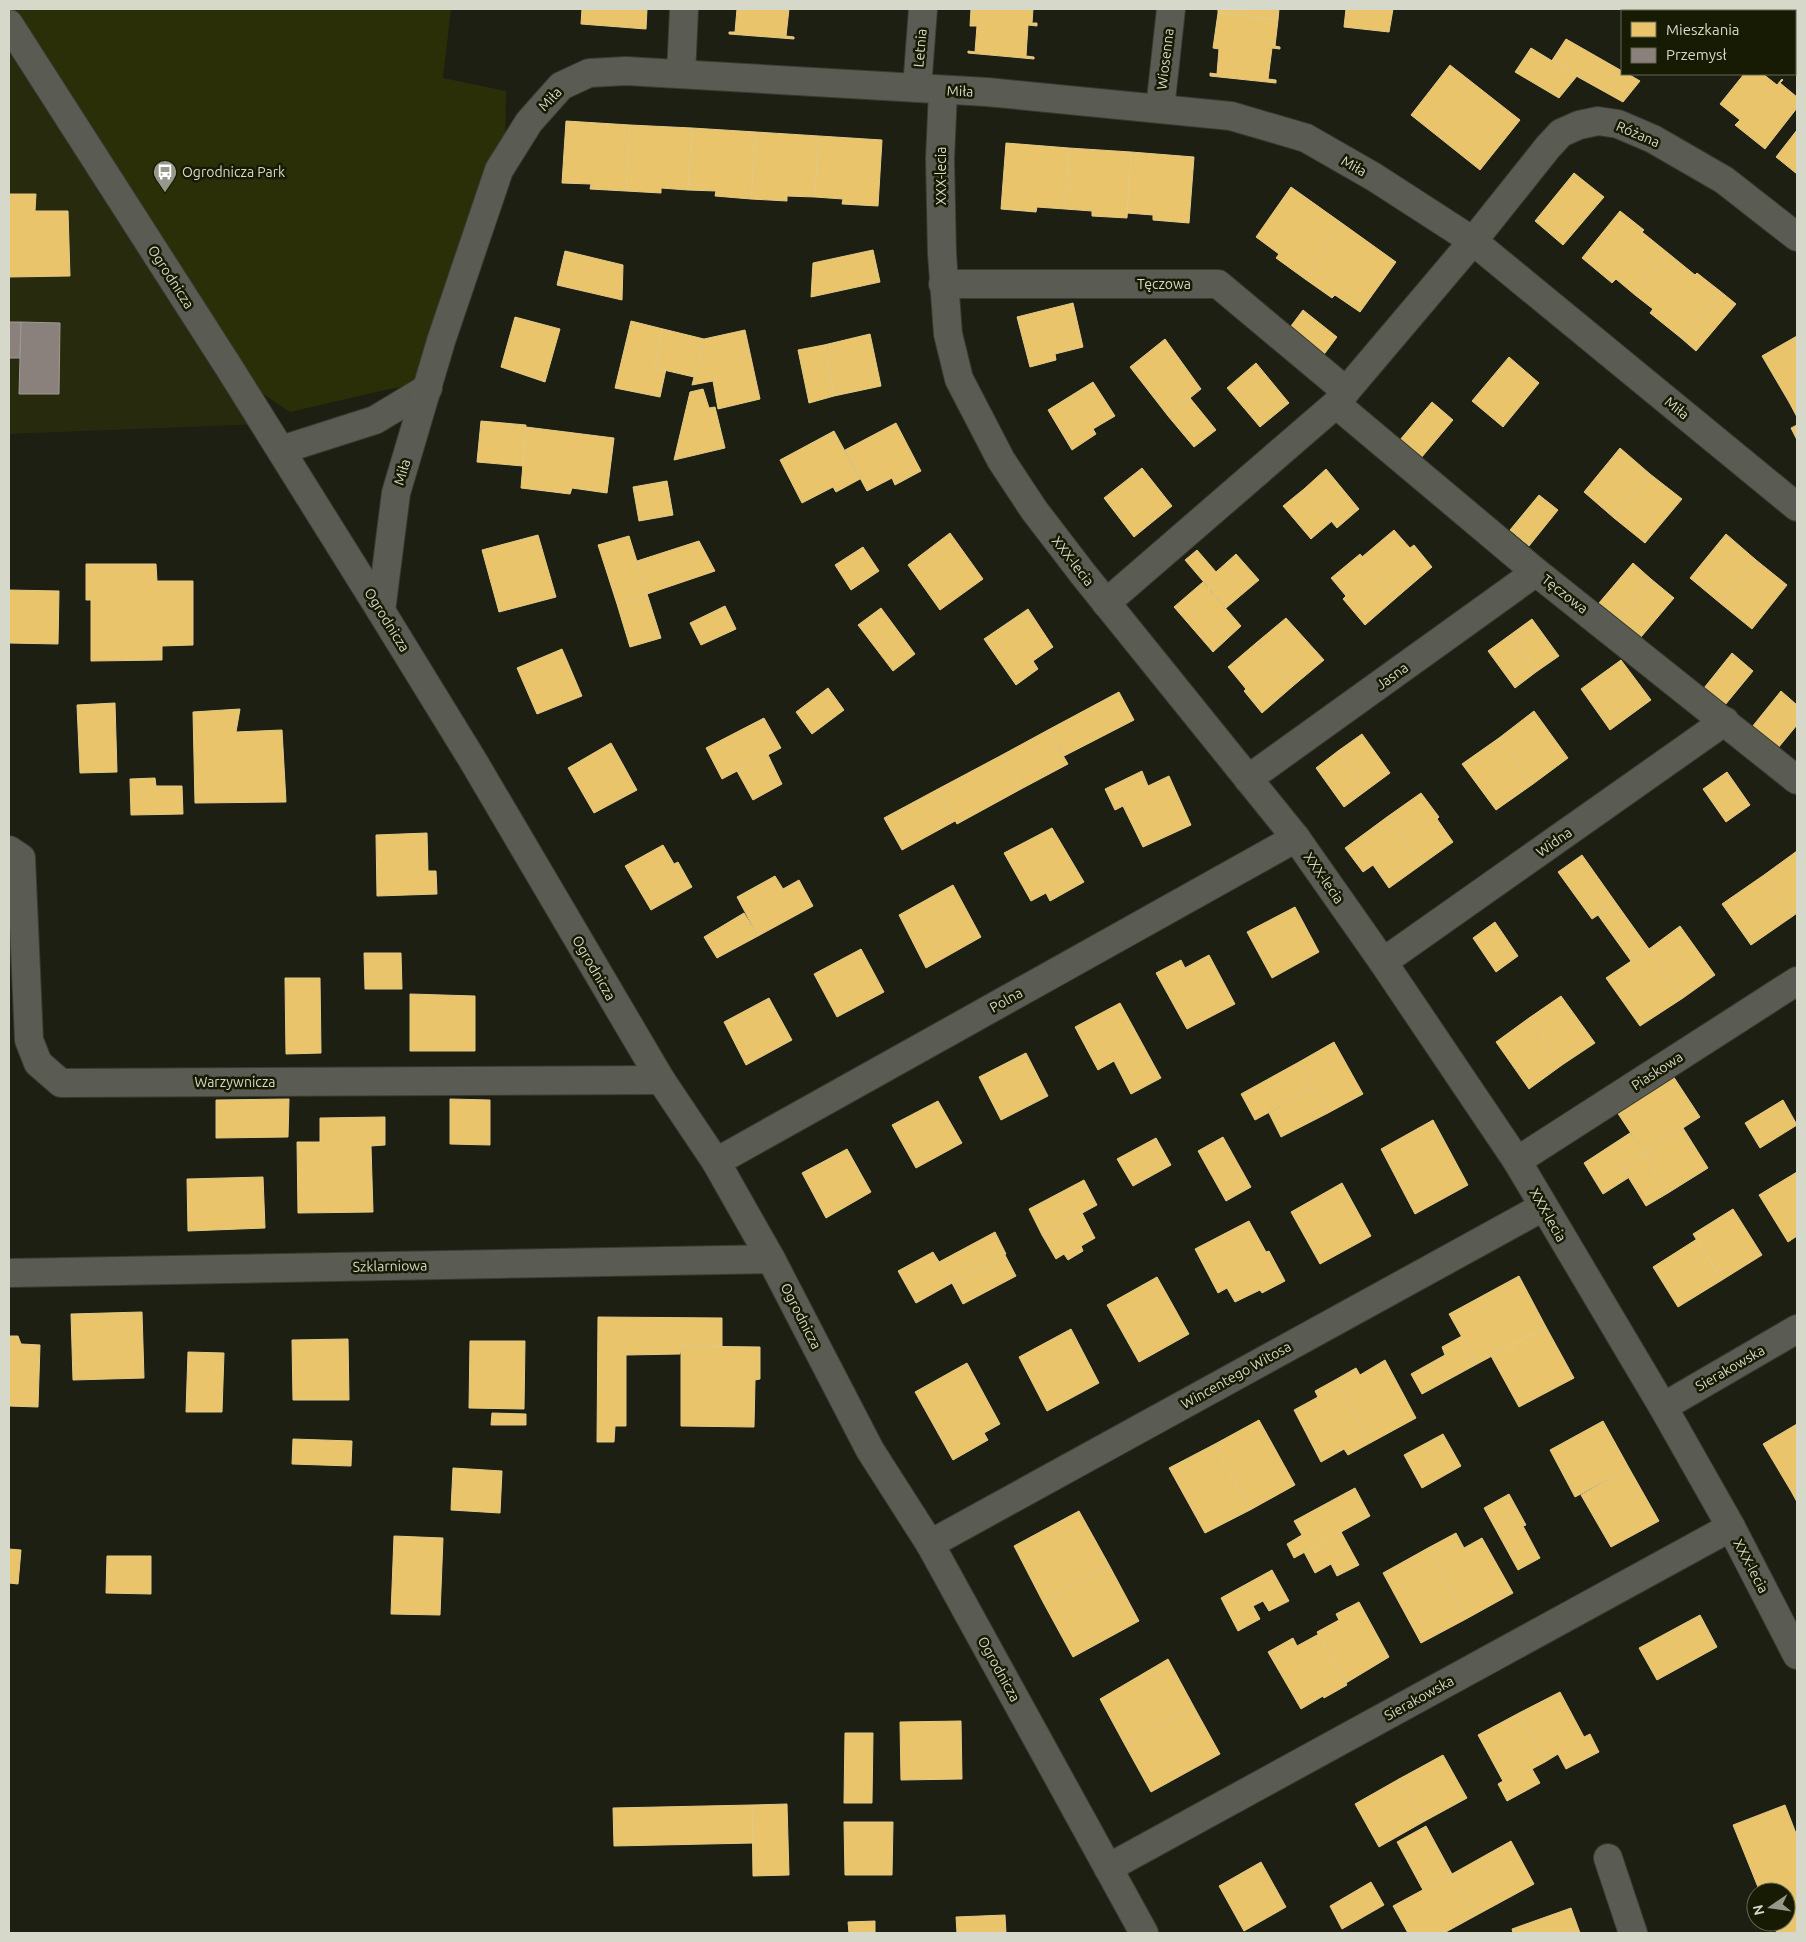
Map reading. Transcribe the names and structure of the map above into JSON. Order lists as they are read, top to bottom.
{
  "streets": {
    "street": [
      "Letnia",
      "Wiosenna",
      "Miła",
      "Różana",
      "XXX-lecia",
      "Ogrodnicza",
      "Tęczowa",
      "Jasna",
      "Widna",
      "Polna",
      "Piaskowa",
      "Warzywnicza",
      "Szklarniowa",
      "Sierakowska",
      "Wincentego Witosa"
    ]
  },
  "crossings": [
    ["Letnia", "Miła"],
    ["Letnia", "XXX-lecia"],
    ["Wiosenna", "Miła"],
    ["Miła", "Różana"],
    ["Miła", "XXX-lecia"],
    ["Miła", "Ogrodnicza"],
    ["XXX-lecia", "Tęczowa"],
    ["XXX-lecia", "Jasna"],
    ["XXX-lecia", "Widna"],
    ["XXX-lecia", "Polna"],
    ["XXX-lecia", "Piaskowa"],
    ["XXX-lecia", "Sierakowska"],
    ["XXX-lecia", "Wincentego Witosa"],
    ["Ogrodnicza", "Polna"],
    ["Ogrodnicza", "Warzywnicza"],
    ["Ogrodnicza", "Szklarniowa"],
    ["Ogrodnicza", "Sierakowska"],
    ["Ogrodnicza", "Wincentego Witosa"],
    ["Tęczowa", "Jasna"],
    ["Tęczowa", "Widna"]
  ],
  "places": {
    "bus stop": ["Ogrodnicza Park"]
  },
  "legend": ["Mieszkania", "Przemysł"],
  "north": "left"
}
